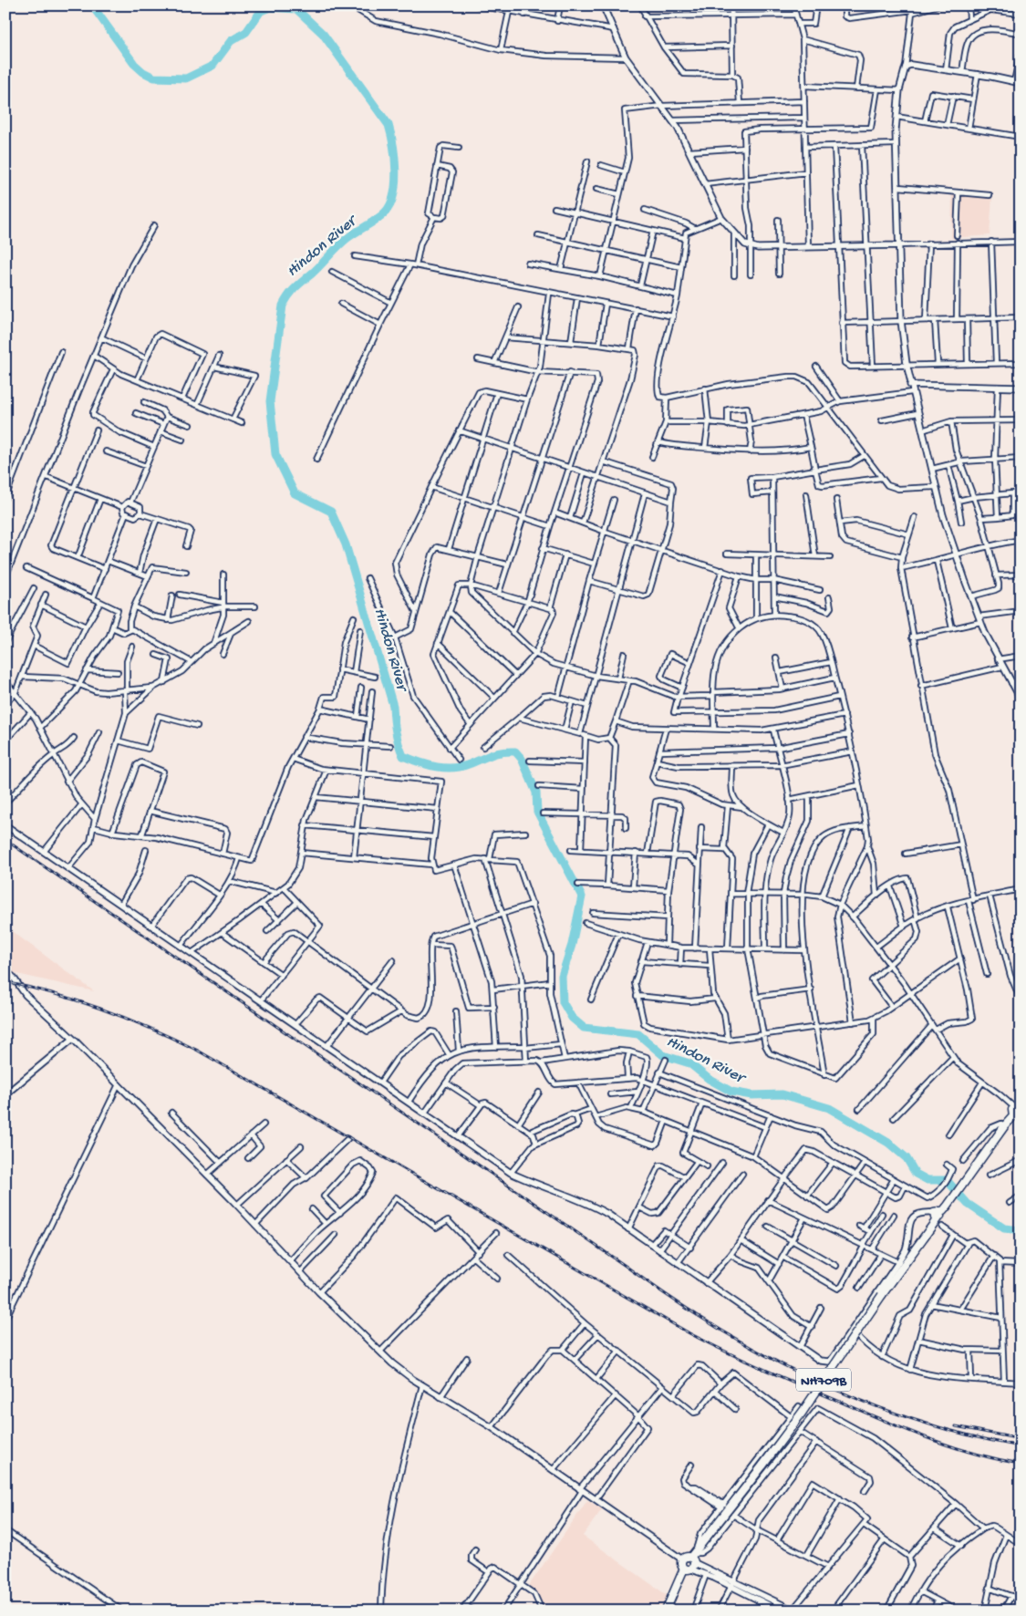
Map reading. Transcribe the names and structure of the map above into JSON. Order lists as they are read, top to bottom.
{
  "streets": {
    "highway": ["NH709B"]
  },
  "water": ["Hindon River"]
}
